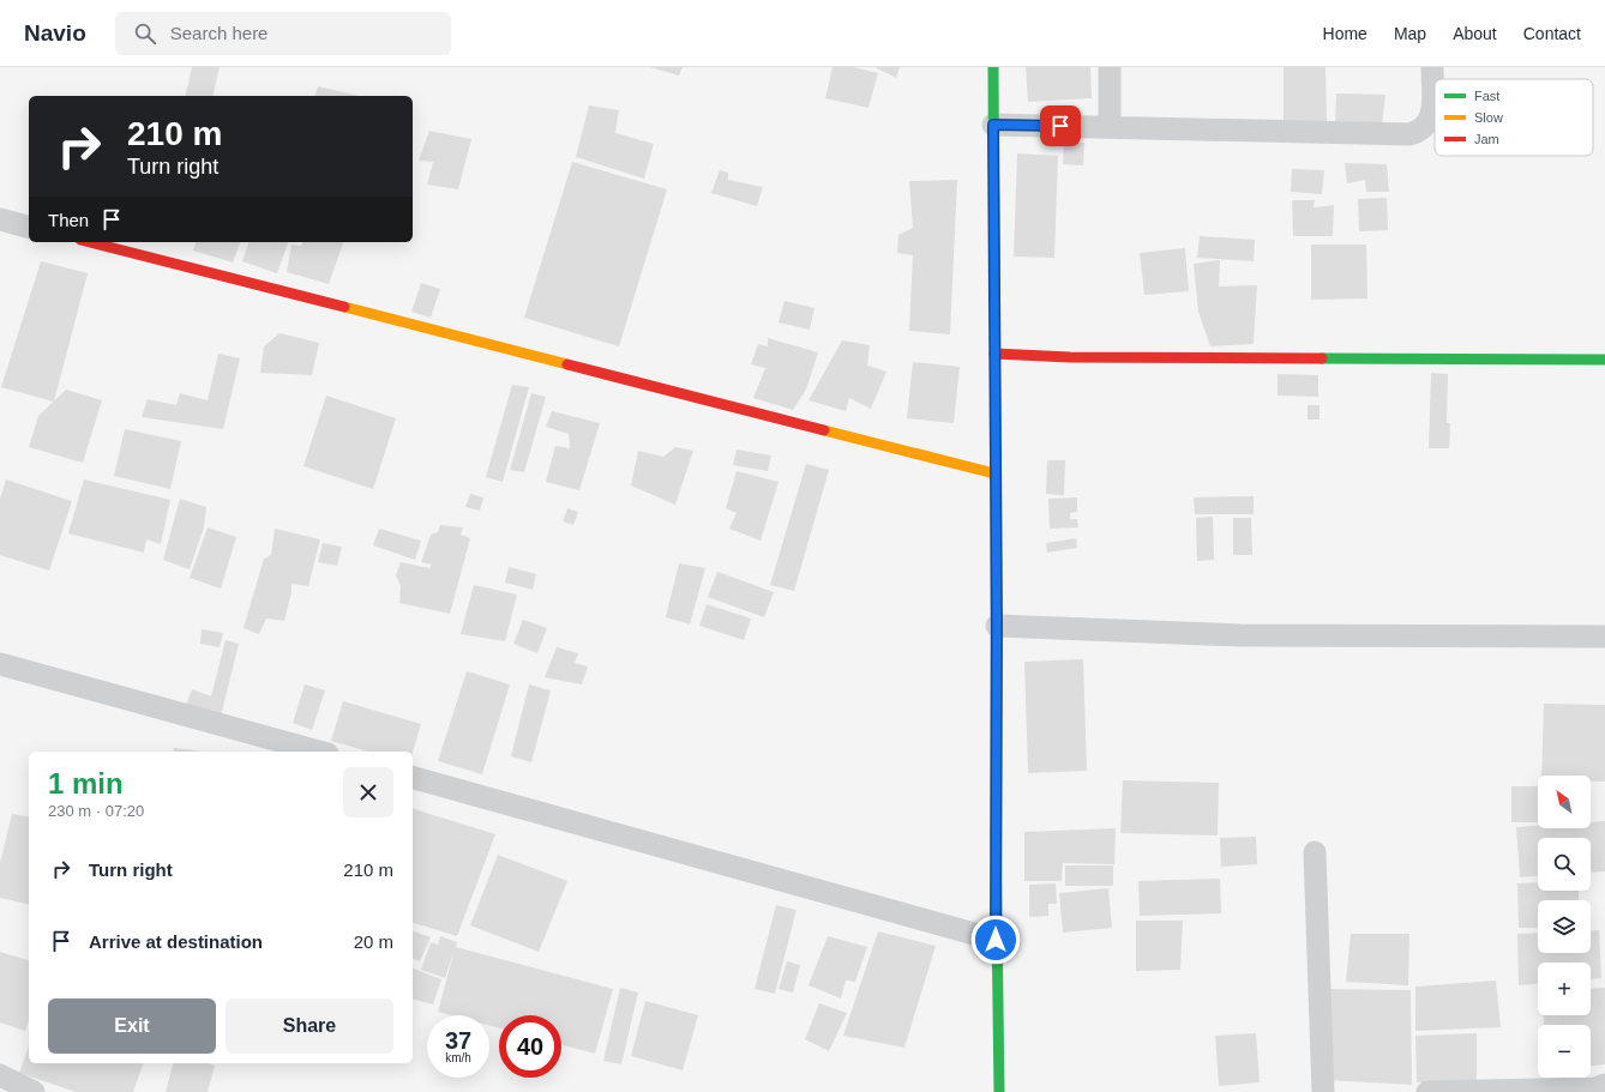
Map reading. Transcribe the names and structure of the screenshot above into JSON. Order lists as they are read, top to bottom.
{
  "legend": ["Fast", "Slow", "Jam"],
  "north": "top left",
  "page": {
    "header": "Navio",
    "search": "Search here",
    "nav": [
      "Home",
      "Map",
      "About",
      "Contact"
    ],
    "turn": ["210 m", "Turn right"],
    "then": "Then",
    "heading": ["1 min", "230 m · 07:20"],
    "map_buttons": ["+", "−"],
    "list": [
      {
        "name": "Turn right",
        "value": "210 m"
      },
      {
        "name": "Arrive at destination",
        "value": "20 m"
      }
    ],
    "buttons": ["Exit", "Share"],
    "speed": "37 km/h",
    "limit": "40"
  }
}
